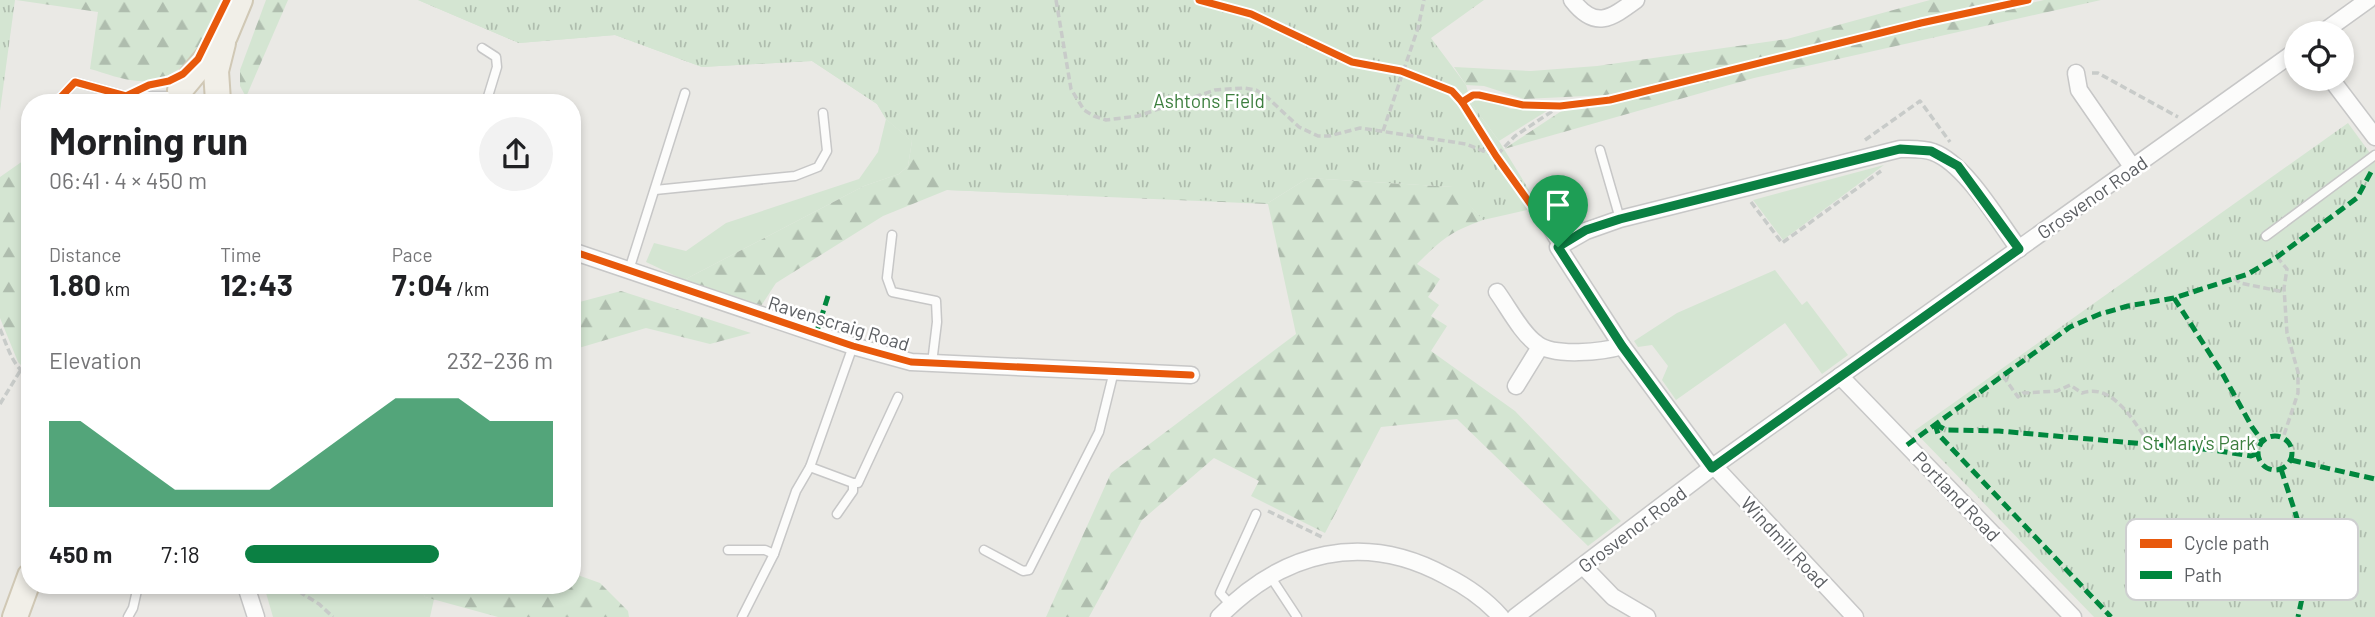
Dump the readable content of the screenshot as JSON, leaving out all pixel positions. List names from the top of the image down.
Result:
{
  "streets": {
    "street": [
      "Grosvenor Road",
      "Ravenscraig Road",
      "Portland Road",
      "Windmill Road"
    ]
  },
  "crossings": [
    ["Grosvenor Road", "Portland Road"],
    ["Grosvenor Road", "Windmill Road"]
  ],
  "parks": ["Ashtons Field", "St Mary's Park"],
  "legend": ["Cycle path", "Path"],
  "page": {
    "heading": ["Morning run", "06:41 · 4 × 450 m"],
    "stats": [
      ["Distance", "1.80 km"],
      ["Time", "12:43"],
      ["Pace", "7:04 /km"]
    ],
    "chart": ["Elevation", "232–236 m"],
    "list": [
      {
        "name": "450 m",
        "note": "7:18"
      }
    ]
  }
}
